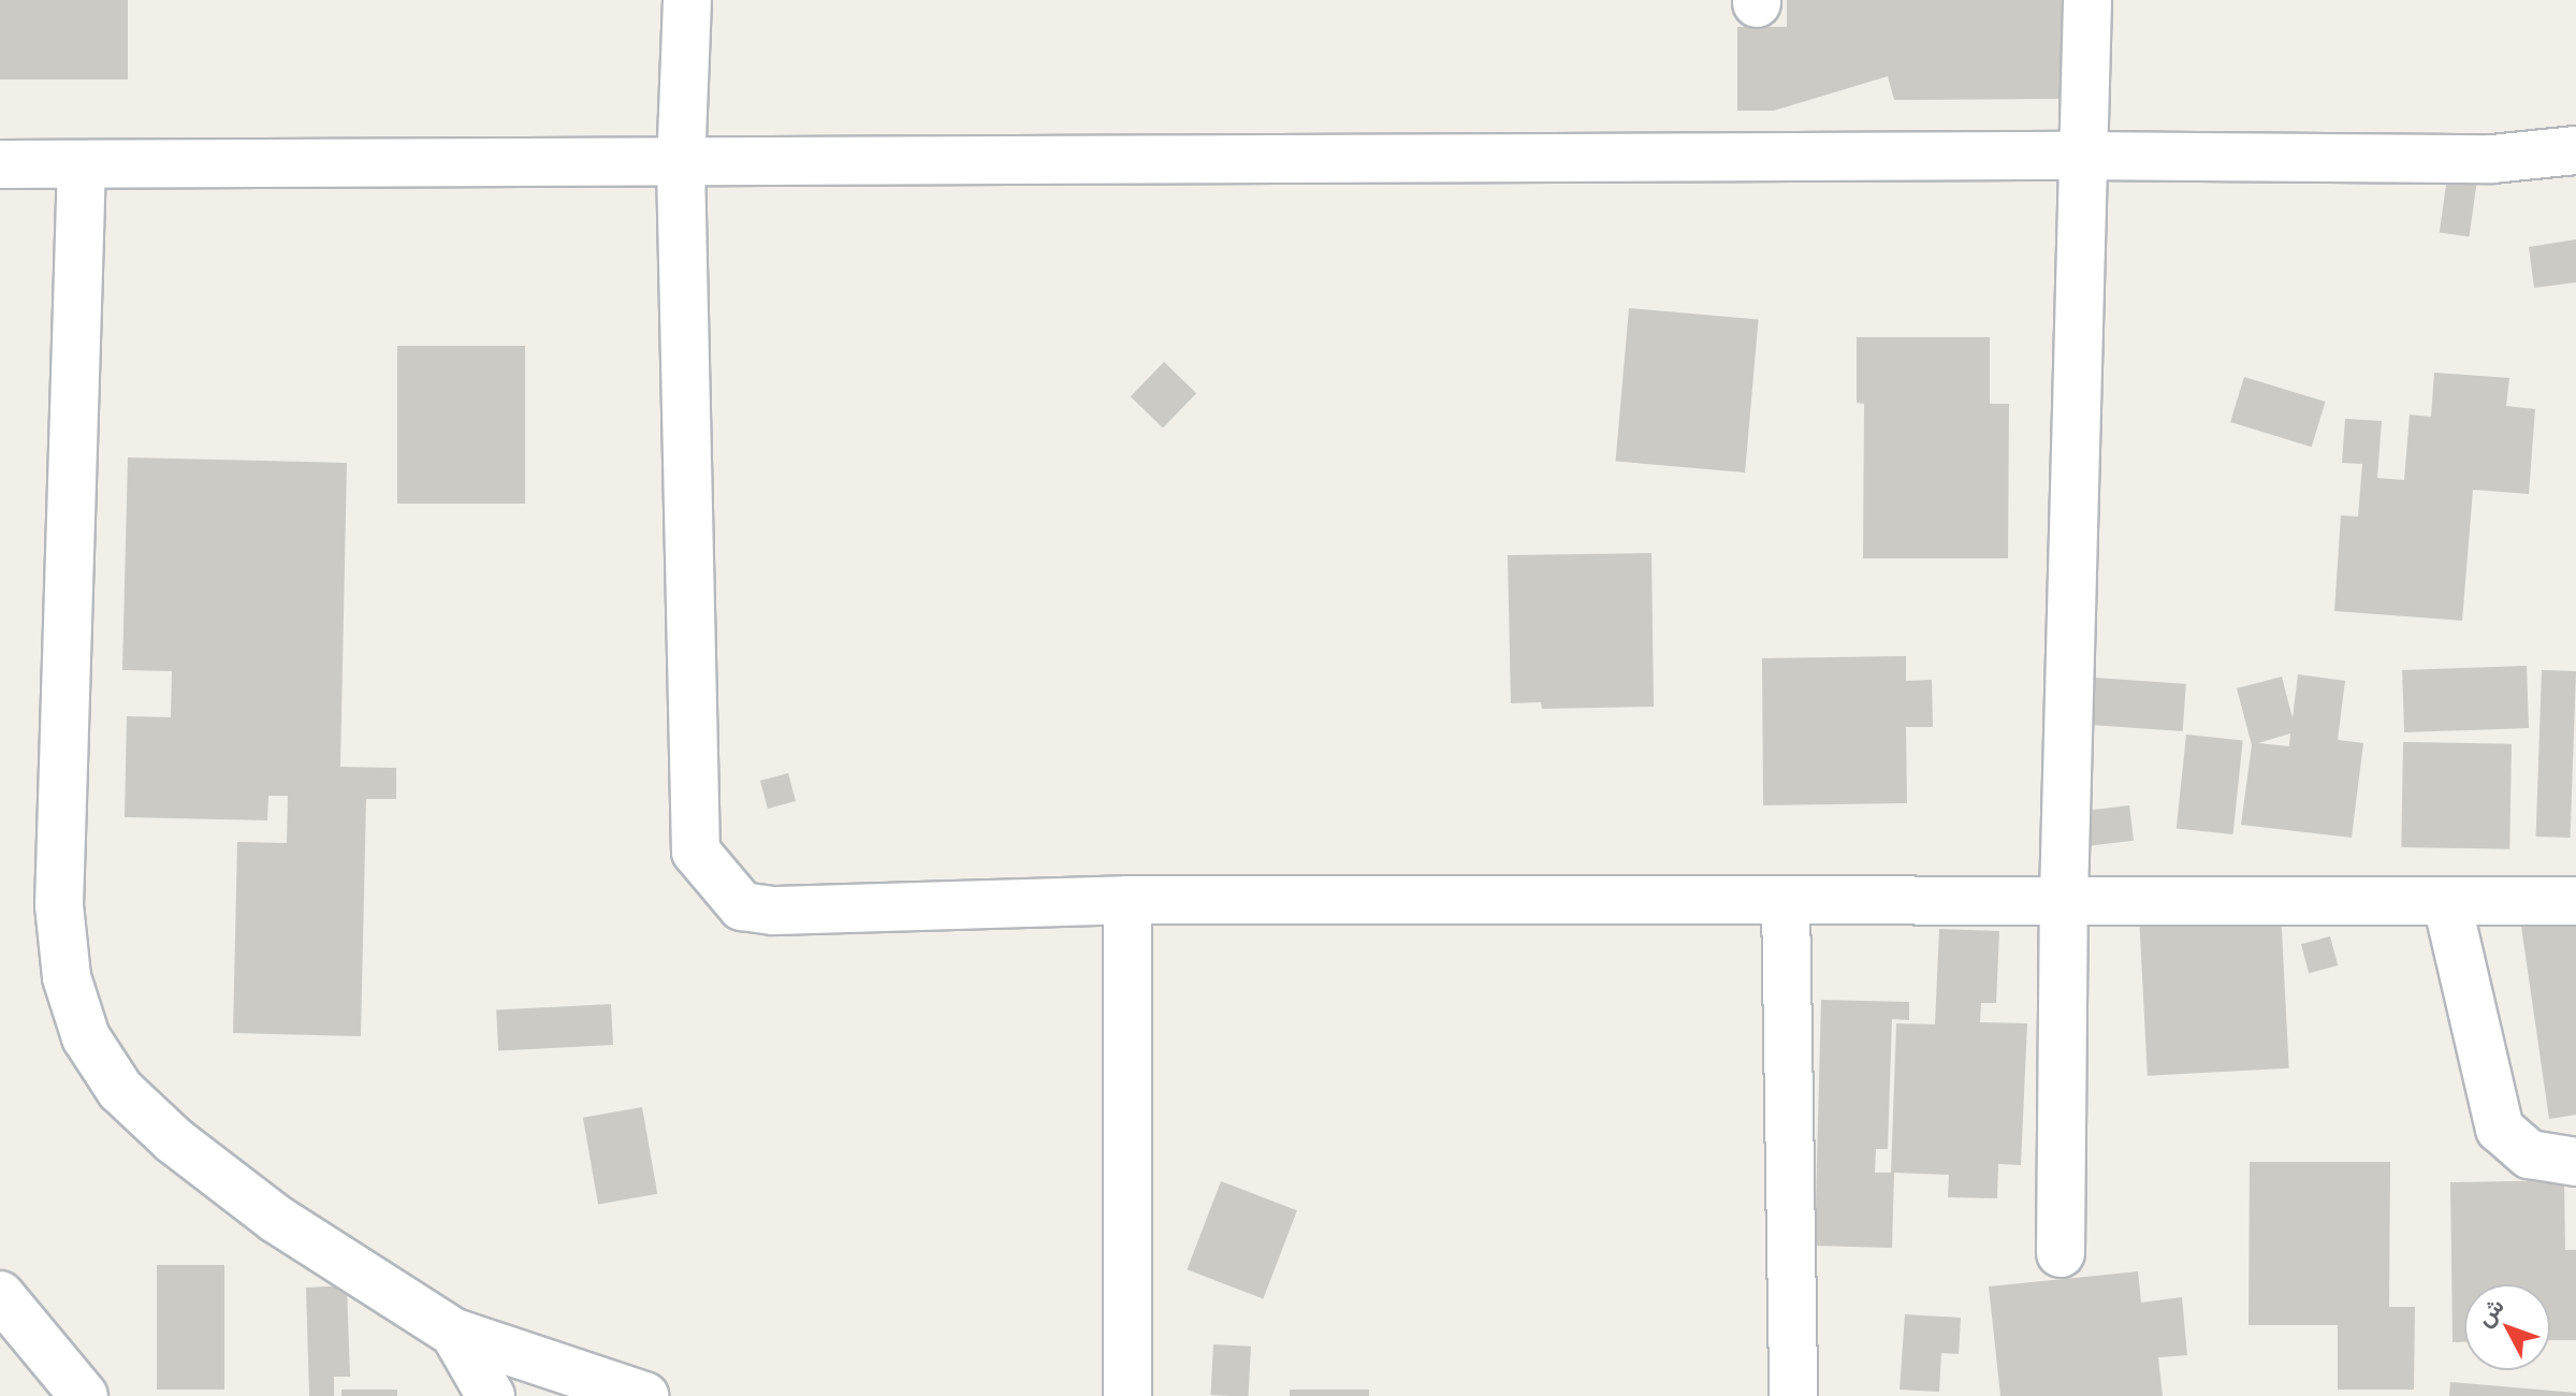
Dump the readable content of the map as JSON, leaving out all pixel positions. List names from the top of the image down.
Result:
{
  "north": "top left"
}
